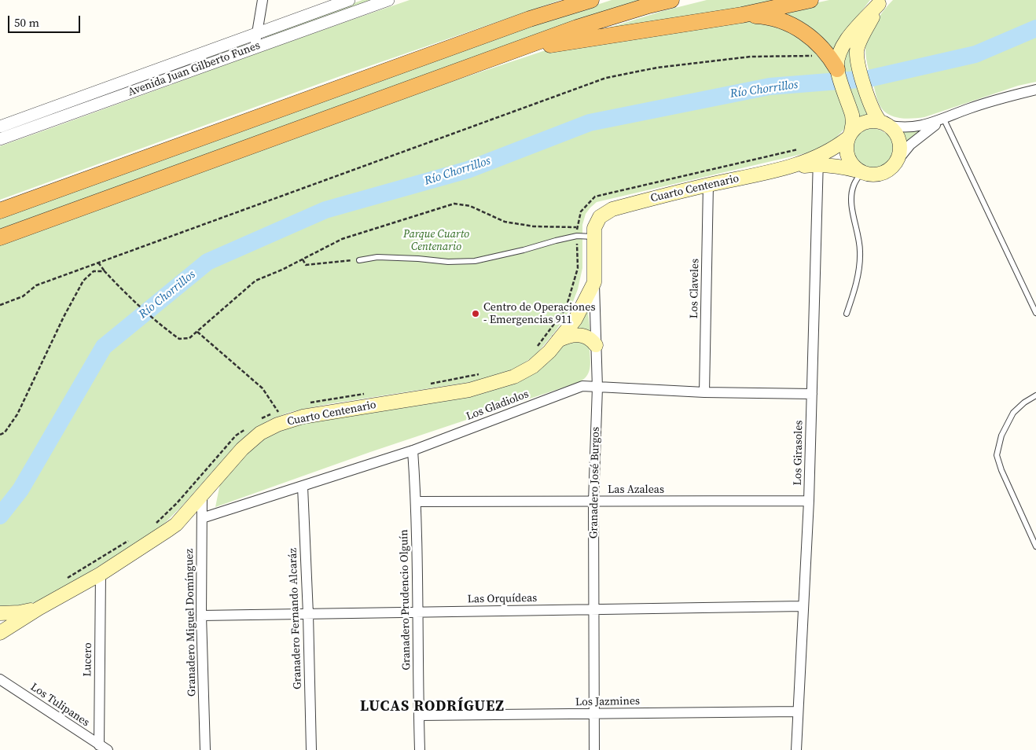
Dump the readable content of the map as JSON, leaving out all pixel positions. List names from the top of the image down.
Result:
{
  "streets": {
    "main road": ["Cuarto Centenario", "Granadero José Burgos"],
    "street": [
      "Avenida Juan Gilberto Funes",
      "Los Claveles",
      "Los Gladiolos",
      "Los Girasoles",
      "Las Azaleas",
      "Las Orquídeas",
      "Granadero Prudencio Olguín",
      "Granadero Fernando Alcaráz",
      "Granadero Miguel Domínguez",
      "Lucero",
      "Los Jazmines",
      "Los Tulipanes"
    ]
  },
  "crossings": [
    ["Cuarto Centenario", "Los Claveles"],
    ["Cuarto Centenario", "Los Girasoles"],
    ["Cuarto Centenario", "Granadero José Burgos"],
    ["Cuarto Centenario", "Granadero Miguel Domínguez"],
    ["Cuarto Centenario", "Lucero"],
    ["Los Claveles", "Los Gladiolos"],
    ["Los Gladiolos", "Los Girasoles"],
    ["Los Gladiolos", "Granadero José Burgos"],
    ["Los Gladiolos", "Granadero Prudencio Olguín"],
    ["Los Gladiolos", "Granadero Fernando Alcaráz"],
    ["Los Gladiolos", "Granadero Miguel Domínguez"],
    ["Los Girasoles", "Las Azaleas"],
    ["Los Girasoles", "Las Orquídeas"],
    ["Los Girasoles", "Los Jazmines"],
    ["Granadero José Burgos", "Las Azaleas"],
    ["Granadero José Burgos", "Las Orquídeas"],
    ["Granadero José Burgos", "Los Jazmines"],
    ["Las Azaleas", "Granadero Prudencio Olguín"],
    ["Las Orquídeas", "Granadero Prudencio Olguín"],
    ["Las Orquídeas", "Granadero Fernando Alcaráz"],
    ["Las Orquídeas", "Granadero Miguel Domínguez"],
    ["Granadero Prudencio Olguín", "Los Jazmines"],
    ["Lucero", "Los Tulipanes"]
  ],
  "districts": ["LUCAS RODRÍGUEZ"],
  "water": ["Río Chorrillos"],
  "parks": ["Parque Cuarto Centenario"],
  "places": ["Centro de Operaciones - Emergencias 911"],
  "scale_bar": "50 m"
}
